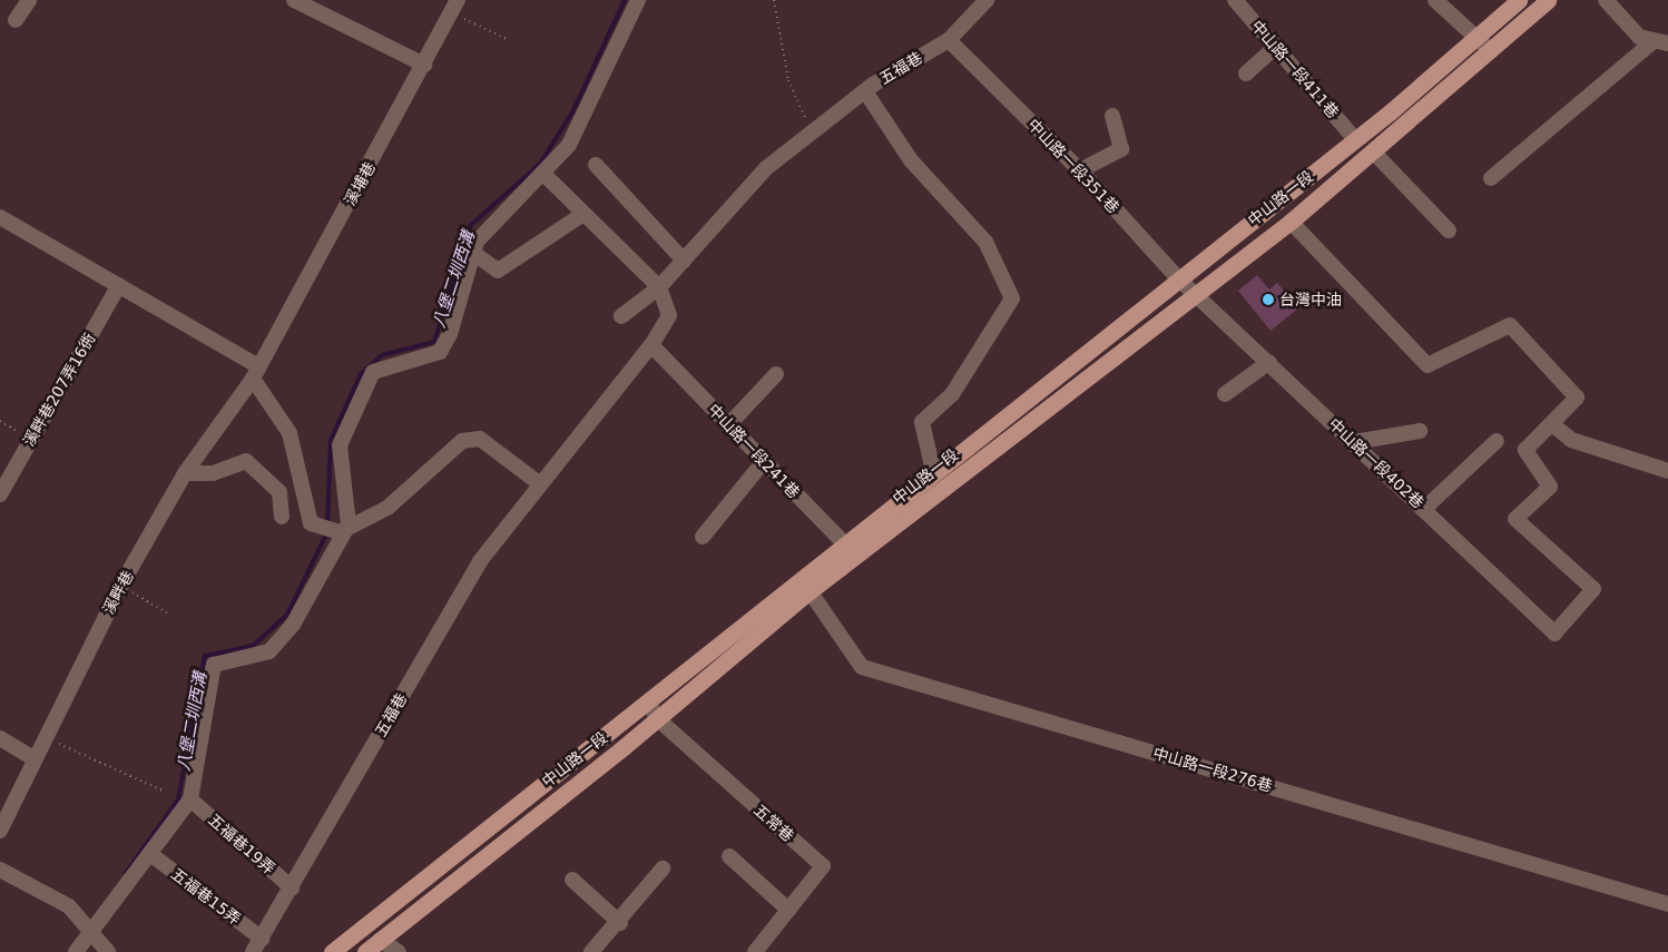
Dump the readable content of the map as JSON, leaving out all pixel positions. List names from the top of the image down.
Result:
{
  "streets": {
    "main road": ["中山路一段"],
    "street": [
      "五福巷",
      "中山路一段411巷",
      "中山路一段351巷",
      "溪埔巷",
      "溪畔巷207弄16衖",
      "中山路一段241巷",
      "中山路一段402巷",
      "溪畔巷",
      "中山路一段276巷",
      "五常巷",
      "五福巷19弄",
      "五福巷15弄"
    ]
  },
  "crossings": [
    ["五福巷", "中山路一段351巷"],
    ["五福巷", "中山路一段241巷"],
    ["五福巷", "五福巷19弄"],
    ["五福巷", "五福巷15弄"],
    ["中山路一段411巷", "中山路一段"],
    ["中山路一段351巷", "中山路一段"],
    ["中山路一段351巷", "中山路一段402巷"],
    ["溪埔巷", "溪畔巷"],
    ["中山路一段", "中山路一段241巷"],
    ["中山路一段", "中山路一段402巷"],
    ["中山路一段", "中山路一段276巷"],
    ["中山路一段", "五常巷"]
  ],
  "water": ["八堡二圳西溝"],
  "places": ["台灣中油"]
}
